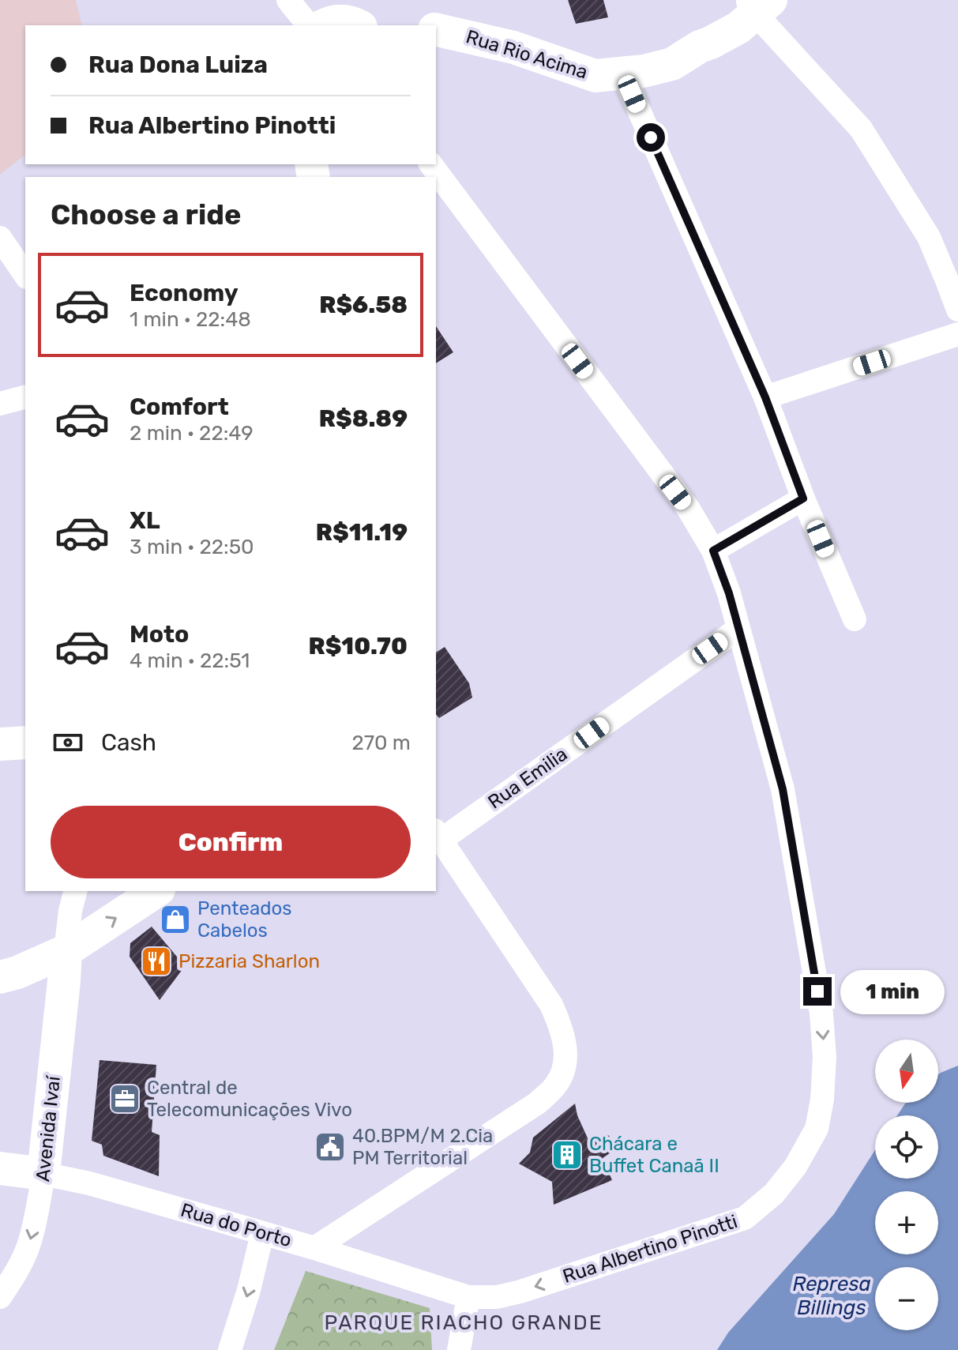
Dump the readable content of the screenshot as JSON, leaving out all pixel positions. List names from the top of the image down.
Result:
{
  "streets": {
    "main road": ["Rua Rio Acima", "Avenida Ivaí", "Rua do Porto"],
    "street": ["Rua Emilia", "Rua Albertino Pinotti"]
  },
  "crossings": [
    ["Rua Emilia", "Rua Albertino Pinotti"],
    ["Avenida Ivaí", "Rua do Porto"],
    ["Rua do Porto", "Rua Albertino Pinotti"]
  ],
  "one_way": ["Avenida Ivaí"],
  "districts": ["PARQUE RIACHO GRANDE"],
  "water": ["Represa Billings"],
  "places": {
    "shop": ["Penteados Cabelos"],
    "restaurant": ["Pizzaria Sharlon"],
    "office": ["Central de Telecomunicações Vivo"],
    "public building": ["40.BPM/M 2.Cia PM Territorial"],
    "building": ["Chácara e Buffet Canaã II"]
  },
  "north": "bottom",
  "page": {
    "banner": ["Rua Dona Luiza", "Rua Albertino Pinotti"],
    "heading": "Choose a ride",
    "list": [
      {
        "name": "Economy",
        "note": "1 min · 22:48",
        "value": "R$6.58"
      },
      {
        "name": "Comfort",
        "note": "2 min · 22:49",
        "value": "R$8.89"
      },
      {
        "name": "XL",
        "note": "3 min · 22:50",
        "value": "R$11.19"
      },
      {
        "name": "Moto",
        "note": "4 min · 22:51",
        "value": "R$10.70"
      }
    ],
    "pay": ["Cash", "270 m"],
    "buttons": "Confirm",
    "bubble": "1 min",
    "map_buttons": ["+", "−"]
  }
}
